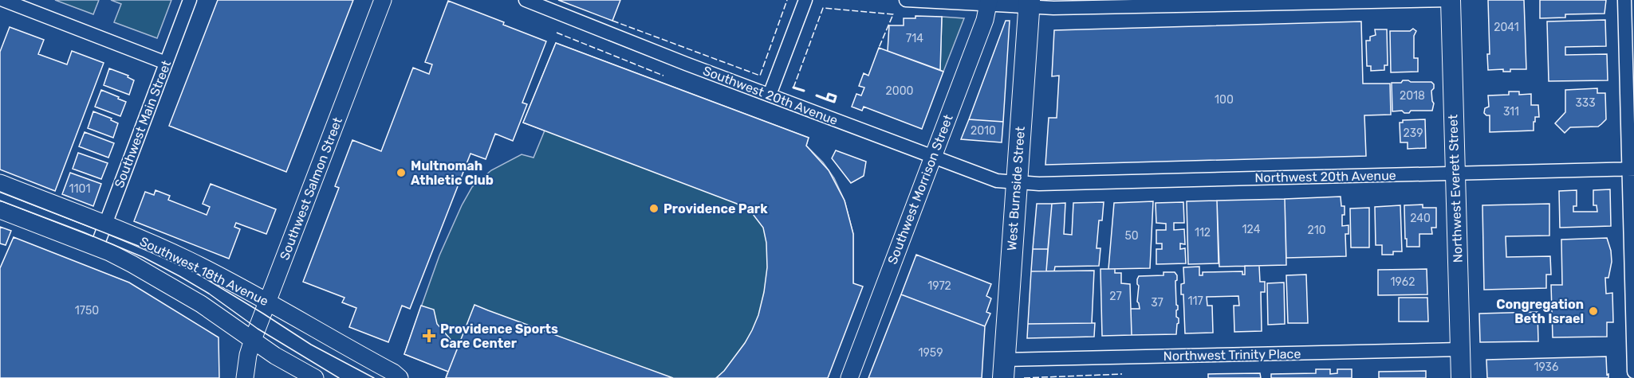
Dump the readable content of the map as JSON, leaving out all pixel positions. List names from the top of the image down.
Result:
{
  "streets": {
    "main road": ["West Burnside Street", "Northwest Everett Street"],
    "street": [
      "Southwest 20th Avenue",
      "Southwest Main Street",
      "Northwest 20th Avenue",
      "Southwest Salmon Street",
      "Southwest Morrison Street",
      "Southwest 18th Avenue",
      "Northwest Trinity Place"
    ]
  },
  "crossings": [
    ["Southwest 20th Avenue", "Northwest 20th Avenue"],
    ["Southwest 20th Avenue", "West Burnside Street"],
    ["Southwest 20th Avenue", "Southwest Morrison Street"],
    ["Southwest Main Street", "Southwest 18th Avenue"],
    ["Northwest 20th Avenue", "West Burnside Street"],
    ["Northwest 20th Avenue", "Northwest Everett Street"],
    ["Southwest Salmon Street", "Southwest 18th Avenue"],
    ["West Burnside Street", "Northwest Trinity Place"],
    ["Northwest Everett Street", "Northwest Trinity Place"]
  ],
  "places": {
    "other": ["Multnomah Athletic Club", "Providence Park", "Congregation Beth Israel"],
    "health": ["Providence Sports Care Center"]
  },
  "house_numbers": [
    "2041",
    "714",
    "2000",
    "2018",
    "100",
    "333",
    "311",
    "2010",
    "239",
    "1101",
    "240",
    "124",
    "210",
    "112",
    "50",
    "1962",
    "1972",
    "27",
    "117",
    "37",
    "1750",
    "1959",
    "1936"
  ]
}
